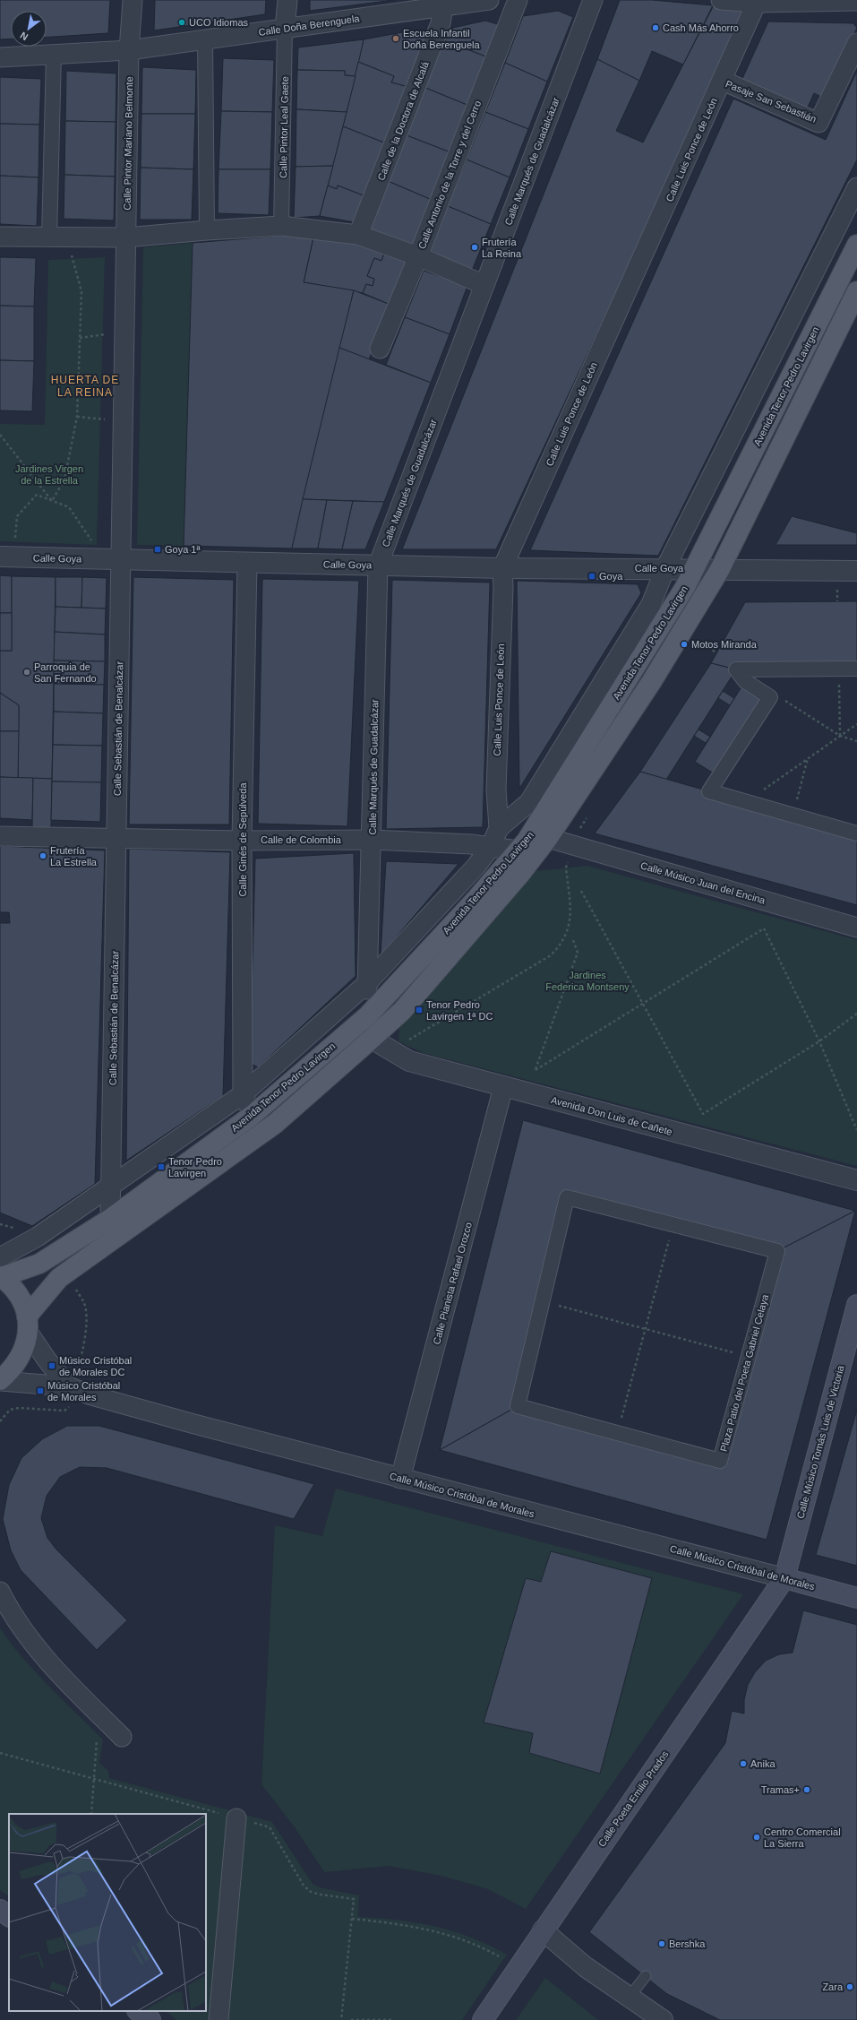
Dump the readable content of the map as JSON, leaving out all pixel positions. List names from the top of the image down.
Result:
{
  "streets": {
    "main road": [
      "Avenida Tenor Pedro Lavirgen",
      "Calle Músico Tomás Luis de Victoria",
      "Calle Músico Cristóbal de Morales",
      "Calle Poeta Emilio Prados"
    ],
    "street": [
      "Calle Doña Berenguela",
      "Pasaje San Sebastián",
      "Calle de la Doctora de Alcalá",
      "Calle Pintor Leal Gaete",
      "Calle Pintor Mariano Belmonte",
      "Calle Luis Ponce de León",
      "Calle Marqués de Guadalcázar",
      "Calle Antonio de la Torre y del Cerro",
      "Calle Goya",
      "Calle Sebastián de Benalcázar",
      "Calle Ginés de Sepúlveda",
      "Calle de Colombia",
      "Calle Músico Juan del Encina",
      "Avenida Don Luis de Cañete",
      "Calle Pianista Rafael Orozco",
      "Plaza Patio del Poeta Gabriel Celaya"
    ]
  },
  "crossings": [
    ["Calle Doña Berenguela", "Calle de la Doctora de Alcalá"],
    ["Calle Doña Berenguela", "Calle Pintor Leal Gaete"],
    ["Calle Doña Berenguela", "Calle Pintor Mariano Belmonte"],
    ["Pasaje San Sebastián", "Calle Luis Ponce de León"],
    ["Calle Pintor Mariano Belmonte", "Calle Sebastián de Benalcázar"],
    ["Calle Luis Ponce de León", "Avenida Tenor Pedro Lavirgen"],
    ["Calle Luis Ponce de León", "Calle Goya"],
    ["Calle Luis Ponce de León", "Calle de Colombia"],
    ["Calle Marqués de Guadalcázar", "Avenida Tenor Pedro Lavirgen"],
    ["Calle Marqués de Guadalcázar", "Calle Goya"],
    ["Calle Marqués de Guadalcázar", "Calle de Colombia"],
    ["Avenida Tenor Pedro Lavirgen", "Calle Goya"],
    ["Avenida Tenor Pedro Lavirgen", "Calle Sebastián de Benalcázar"],
    ["Avenida Tenor Pedro Lavirgen", "Calle Ginés de Sepúlveda"],
    ["Avenida Tenor Pedro Lavirgen", "Calle de Colombia"],
    ["Avenida Tenor Pedro Lavirgen", "Calle Músico Juan del Encina"],
    ["Avenida Tenor Pedro Lavirgen", "Avenida Don Luis de Cañete"],
    ["Calle Goya", "Calle Sebastián de Benalcázar"],
    ["Calle Goya", "Calle Ginés de Sepúlveda"],
    ["Calle Sebastián de Benalcázar", "Calle de Colombia"],
    ["Calle Ginés de Sepúlveda", "Calle de Colombia"],
    ["Avenida Don Luis de Cañete", "Calle Pianista Rafael Orozco"],
    ["Calle Pianista Rafael Orozco", "Calle Músico Cristóbal de Morales"],
    ["Calle Músico Tomás Luis de Victoria", "Calle Músico Cristóbal de Morales"],
    ["Calle Músico Tomás Luis de Victoria", "Calle Poeta Emilio Prados"],
    ["Calle Músico Cristóbal de Morales", "Calle Poeta Emilio Prados"]
  ],
  "districts": ["HUERTA DE LA REINA"],
  "parks": ["Jardines Virgen de la Estrella", "Jardines Federica Montseny"],
  "places": {
    "other": [
      "UCO Idiomas",
      "Cash Más Ahorro",
      "Escuela Infantil Doña Berenguela",
      "Frutería La Reina",
      "Motos Miranda",
      "Parroquia de San Fernando",
      "Frutería La Estrella",
      "Anika",
      "Tramas+",
      "Centro Comercial La Sierra",
      "Bershka",
      "Zara"
    ],
    "transit": [
      "Goya 1ª",
      "Goya",
      "Tenor Pedro Lavirgen 1ª DC",
      "Tenor Pedro Lavirgen",
      "Músico Cristóbal de Morales DC",
      "Músico Cristóbal de Morales"
    ]
  },
  "north": "bottom left"
}
